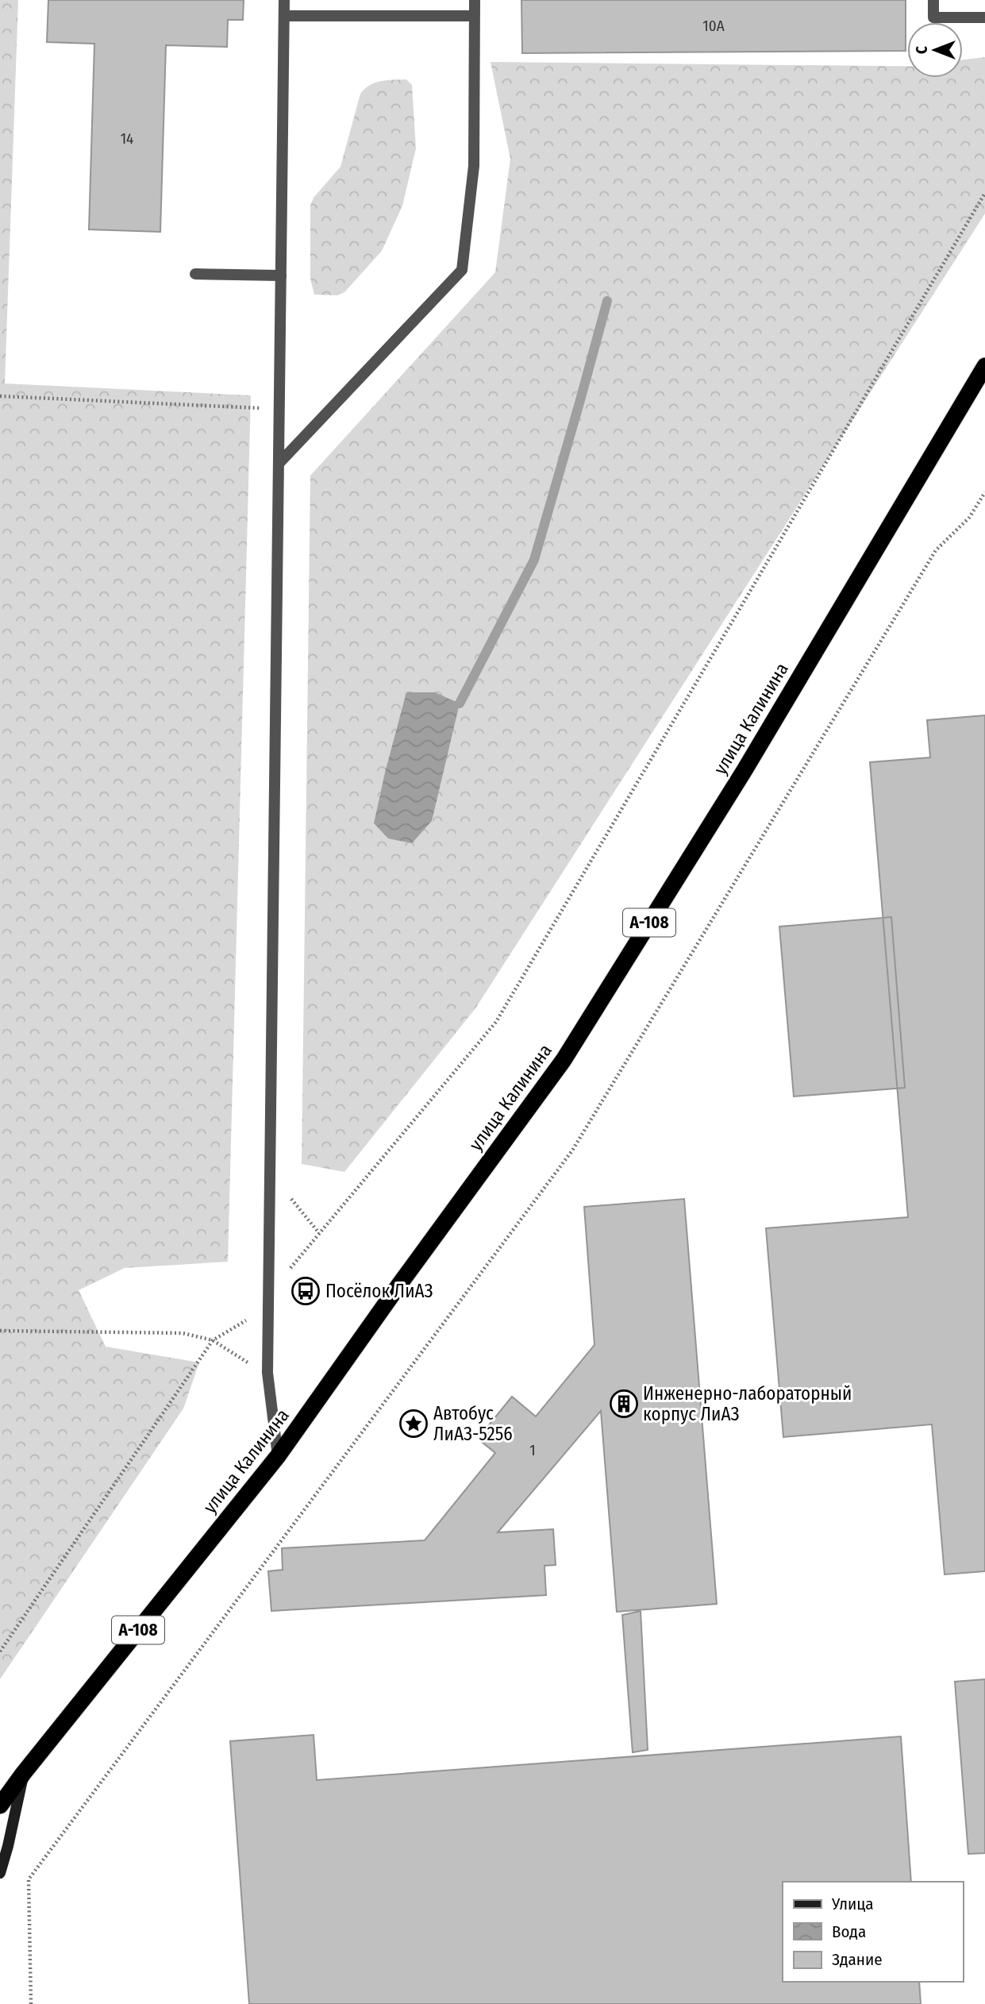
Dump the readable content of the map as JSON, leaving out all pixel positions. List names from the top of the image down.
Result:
{
  "streets": {
    "highway": ["улица Калинина", "А-108"]
  },
  "places": {
    "bus stop": ["Посёлок ЛиАЗ"],
    "building": ["Инженерно-лабораторный корпус ЛиАЗ"],
    "place": ["Автобус ЛиАЗ-5256"]
  },
  "house_numbers": ["10А", "14", "1"],
  "legend": ["Улица", "Вода", "Здание"],
  "north": "left"
}
